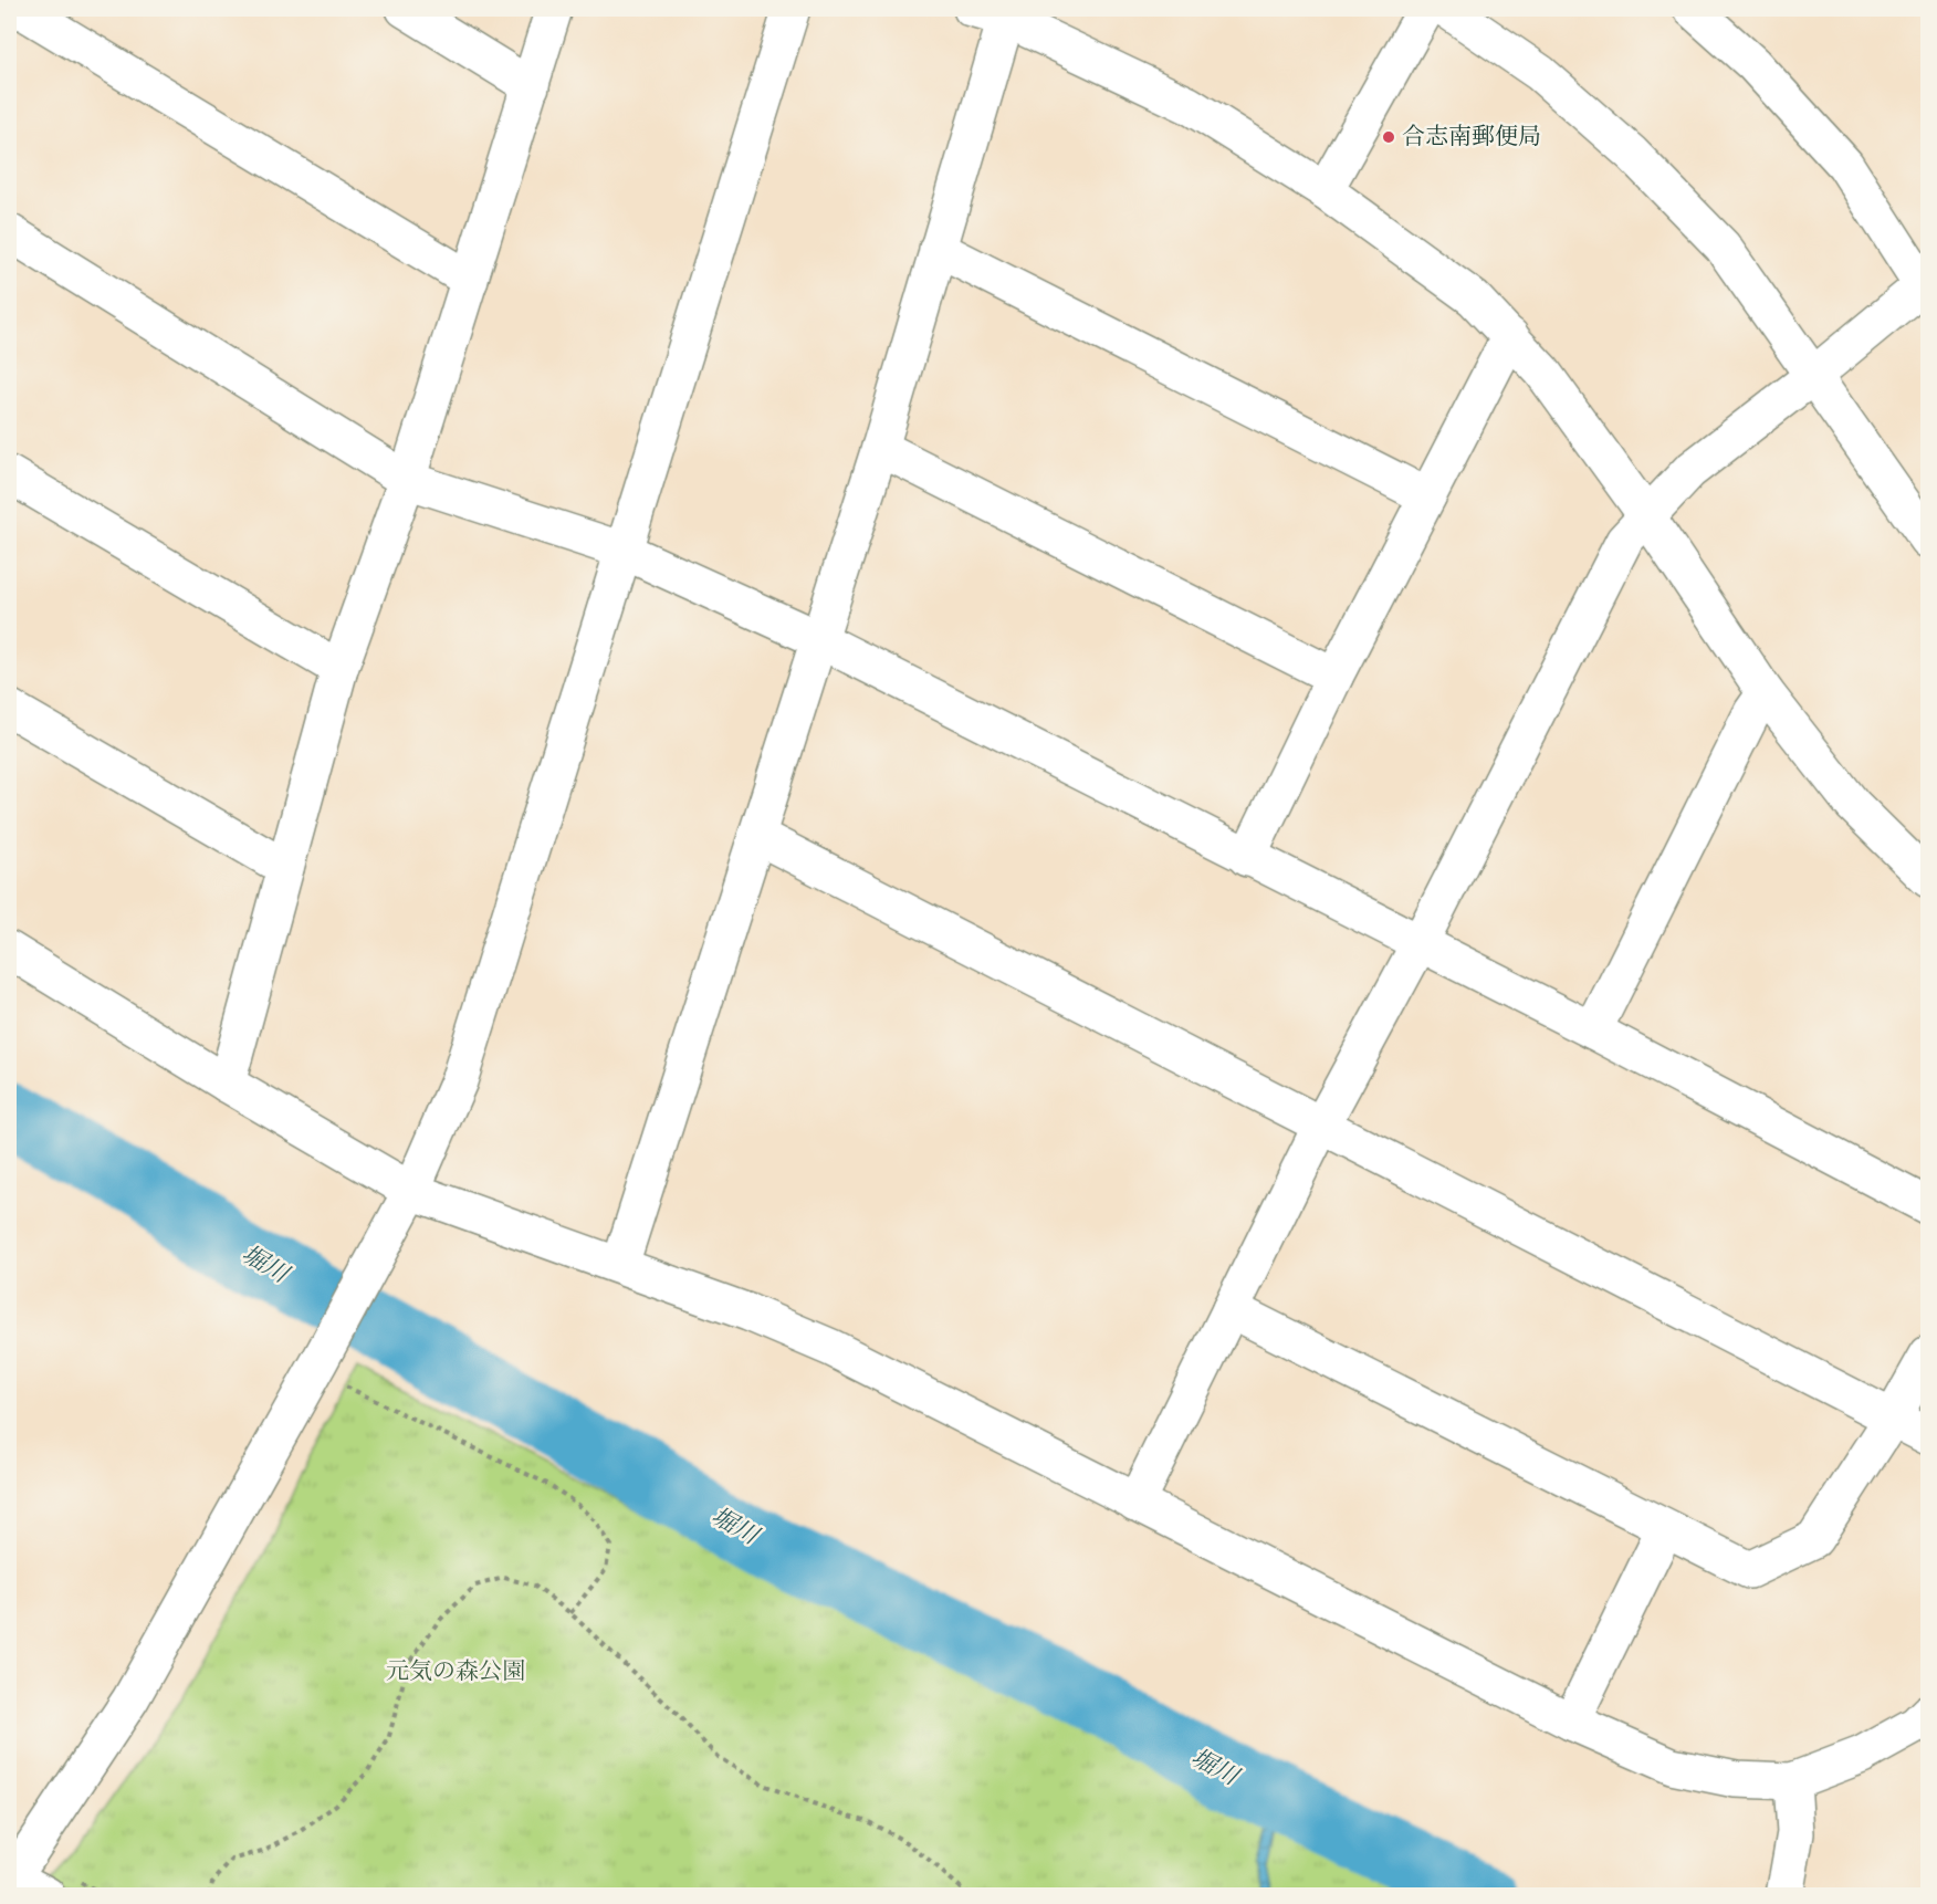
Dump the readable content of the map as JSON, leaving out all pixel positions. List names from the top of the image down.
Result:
{
  "water": ["堀川"],
  "parks": ["元気の森公園"],
  "places": ["合志南郵便局"]
}
